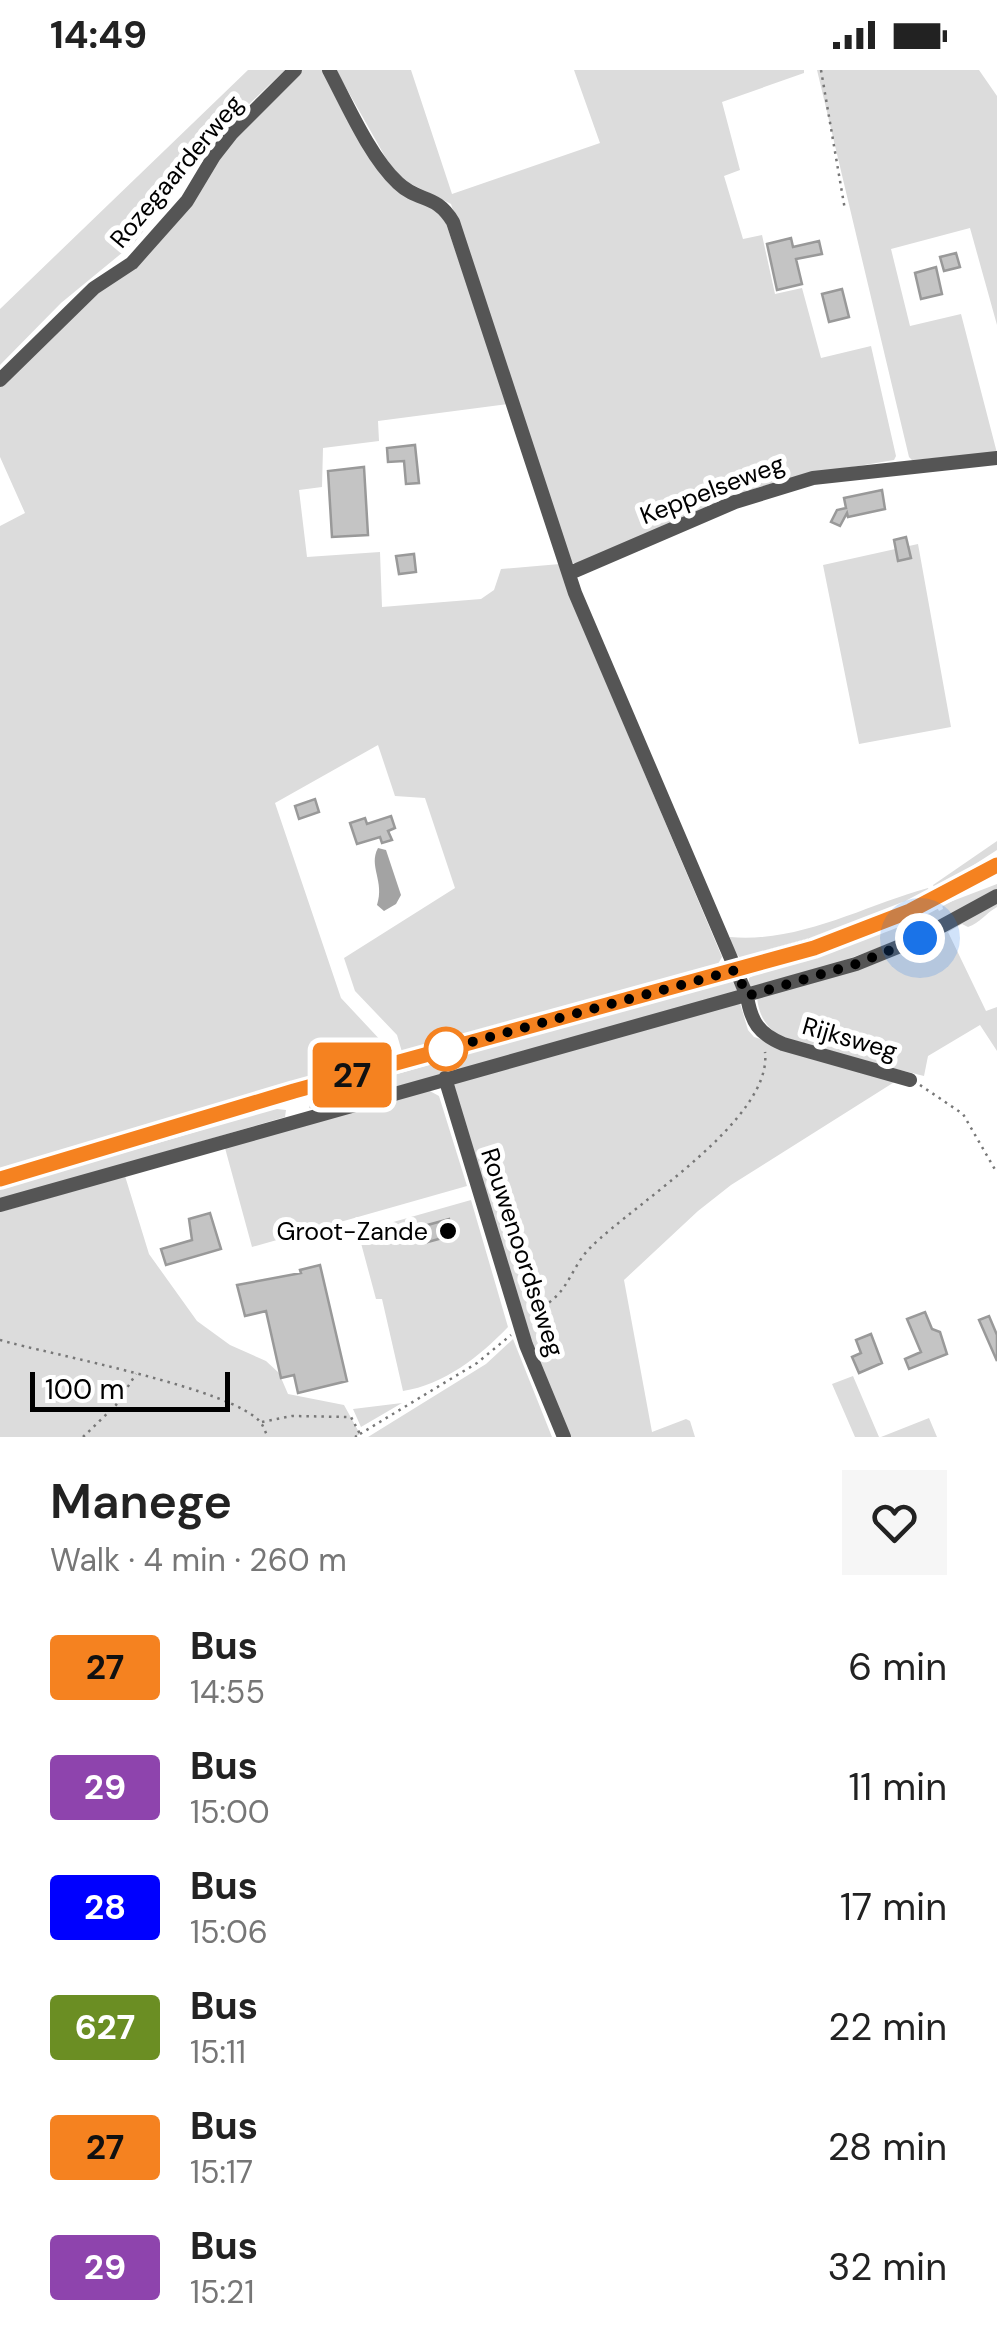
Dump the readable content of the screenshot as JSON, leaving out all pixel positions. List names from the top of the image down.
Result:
{
  "streets": {
    "street": [
      "Rozegaarderweg",
      "Keppelseweg",
      "Rijksweg",
      "Rouwenoordseweg"
    ]
  },
  "crossings": [
    ["Keppelseweg", "Rijksweg"],
    ["Rijksweg", "Rouwenoordseweg"]
  ],
  "places": ["Groot-Zande"],
  "lines": ["bus line 27"],
  "scale_bar": "100 m",
  "page": {
    "status": "14:49",
    "on_map": "27",
    "scale": "100 m",
    "heading": ["Manege", "Walk · 4 min · 260 m"],
    "list": [
      {
        "mark": "27",
        "name": "Bus",
        "note": "14:55",
        "value": "6 min"
      },
      {
        "mark": "29",
        "name": "Bus",
        "note": "15:00",
        "value": "11 min"
      },
      {
        "mark": "28",
        "name": "Bus",
        "note": "15:06",
        "value": "17 min"
      },
      {
        "mark": "627",
        "name": "Bus",
        "note": "15:11",
        "value": "22 min"
      },
      {
        "mark": "27",
        "name": "Bus",
        "note": "15:17",
        "value": "28 min"
      },
      {
        "mark": "29",
        "name": "Bus",
        "note": "15:21",
        "value": "32 min"
      }
    ]
  }
}
